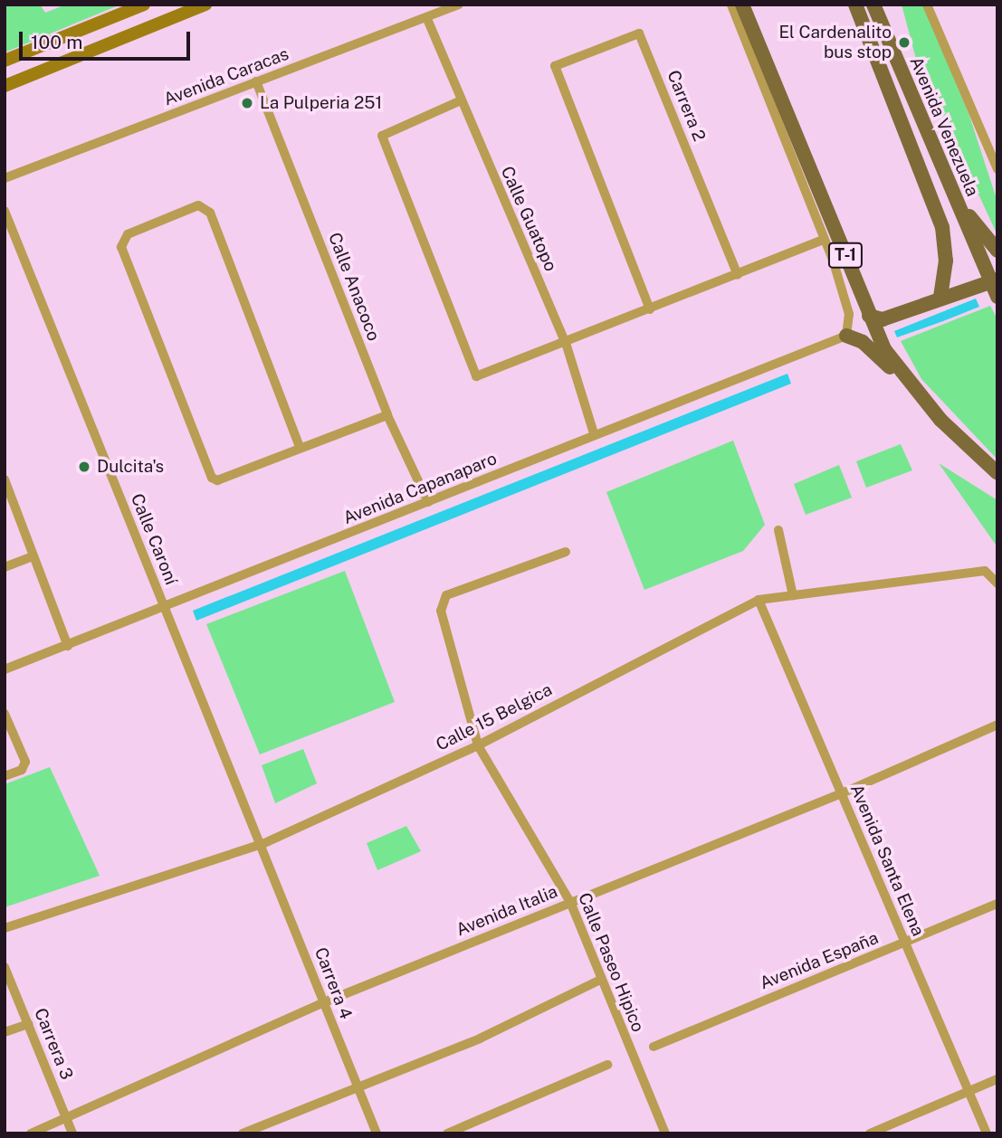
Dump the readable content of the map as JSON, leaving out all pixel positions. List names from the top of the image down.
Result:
{
  "streets": {
    "main road": ["Avenida Venezuela", "T-1"],
    "street": [
      "Avenida Caracas",
      "Carrera 2",
      "Calle Guatopo",
      "Calle Anacoco",
      "Avenida Capanaparo",
      "Calle Caroní",
      "Calle 15 Belgica",
      "Avenida Santa Elena",
      "Avenida Italia",
      "Avenida España",
      "Calle Paseo Hipico",
      "Carrera 4",
      "Carrera 3"
    ]
  },
  "crossings": [
    ["Avenida Caracas", "Calle Guatopo"],
    ["Avenida Caracas", "Calle Anacoco"],
    ["Calle Guatopo", "Avenida Capanaparo"],
    ["Calle Anacoco", "Avenida Capanaparo"],
    ["Avenida Capanaparo", "Calle Caroní"],
    ["Calle Caroní", "Calle 15 Belgica"],
    ["Calle Caroní", "Carrera 4"],
    ["Calle 15 Belgica", "Avenida Santa Elena"],
    ["Calle 15 Belgica", "Calle Paseo Hipico"],
    ["Calle 15 Belgica", "Carrera 4"],
    ["Avenida Santa Elena", "Avenida Italia"],
    ["Avenida Santa Elena", "Avenida España"],
    ["Avenida Italia", "Calle Paseo Hipico"],
    ["Avenida Italia", "Carrera 4"],
    ["Avenida Italia", "Carrera 3"]
  ],
  "places": ["El Cardenalito bus stop", "La Pulperia 251", "Dulcita's"],
  "scale_bar": "100 m"
}
